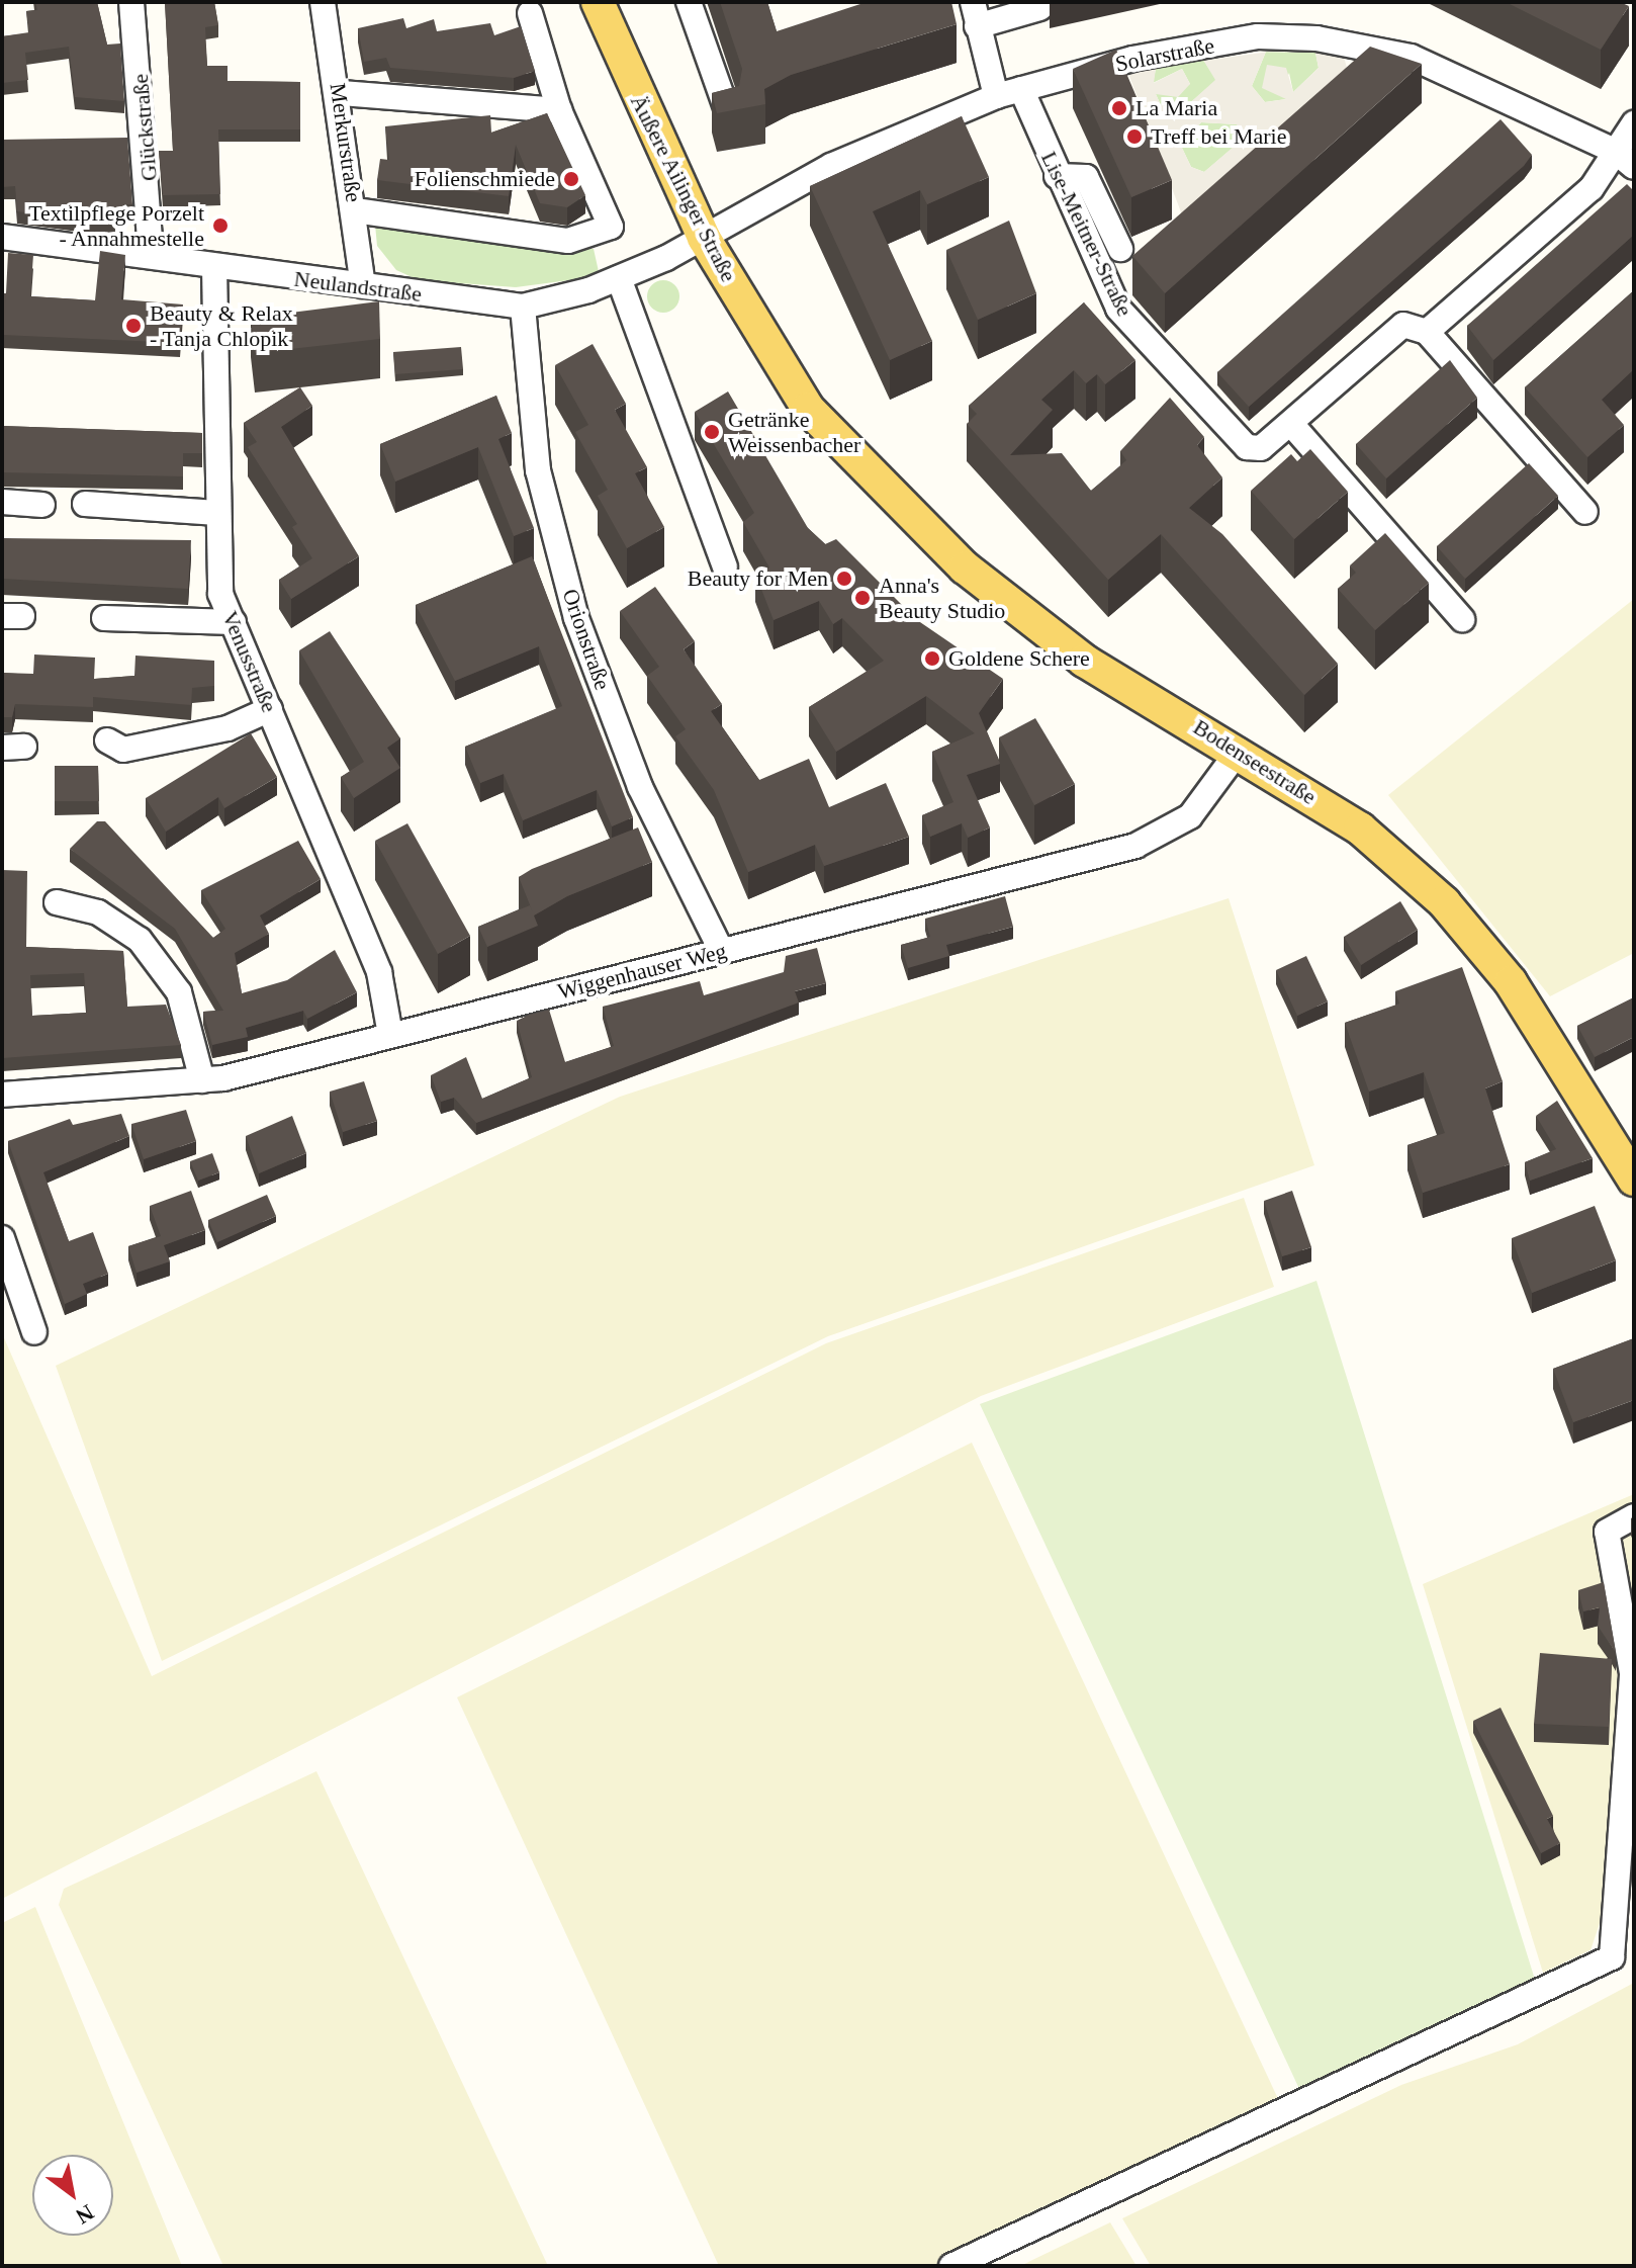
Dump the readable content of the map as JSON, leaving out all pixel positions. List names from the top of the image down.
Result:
{
  "streets": {
    "main road": ["Äußere Ailinger Straße", "Bodenseestraße"],
    "street": [
      "Solarstraße",
      "Glückstraße",
      "Merkurstraße",
      "Lise-Meitner-Straße",
      "Neulandstraße",
      "Orionstraße",
      "Venusstraße",
      "Wiggenhauser Weg"
    ]
  },
  "crossings": [
    ["Solarstraße", "Äußere Ailinger Straße"],
    ["Solarstraße", "Lise-Meitner-Straße"],
    ["Solarstraße", "Neulandstraße"],
    ["Glückstraße", "Neulandstraße"],
    ["Merkurstraße", "Neulandstraße"],
    ["Äußere Ailinger Straße", "Neulandstraße"],
    ["Äußere Ailinger Straße", "Bodenseestraße"],
    ["Neulandstraße", "Orionstraße"],
    ["Neulandstraße", "Venusstraße"],
    ["Orionstraße", "Wiggenhauser Weg"],
    ["Venusstraße", "Wiggenhauser Weg"],
    ["Bodenseestraße", "Wiggenhauser Weg"]
  ],
  "places": [
    "La Maria",
    "Treff bei Marie",
    "Folienschmiede",
    "Textilpflege Porzelt - Annahmestelle",
    "Beauty & Relax - Tanja Chlopik",
    "Getränke Weissenbacher",
    "Beauty for Men",
    "Anna's Beauty Studio",
    "Goldene Schere"
  ],
  "north": "bottom right"
}
